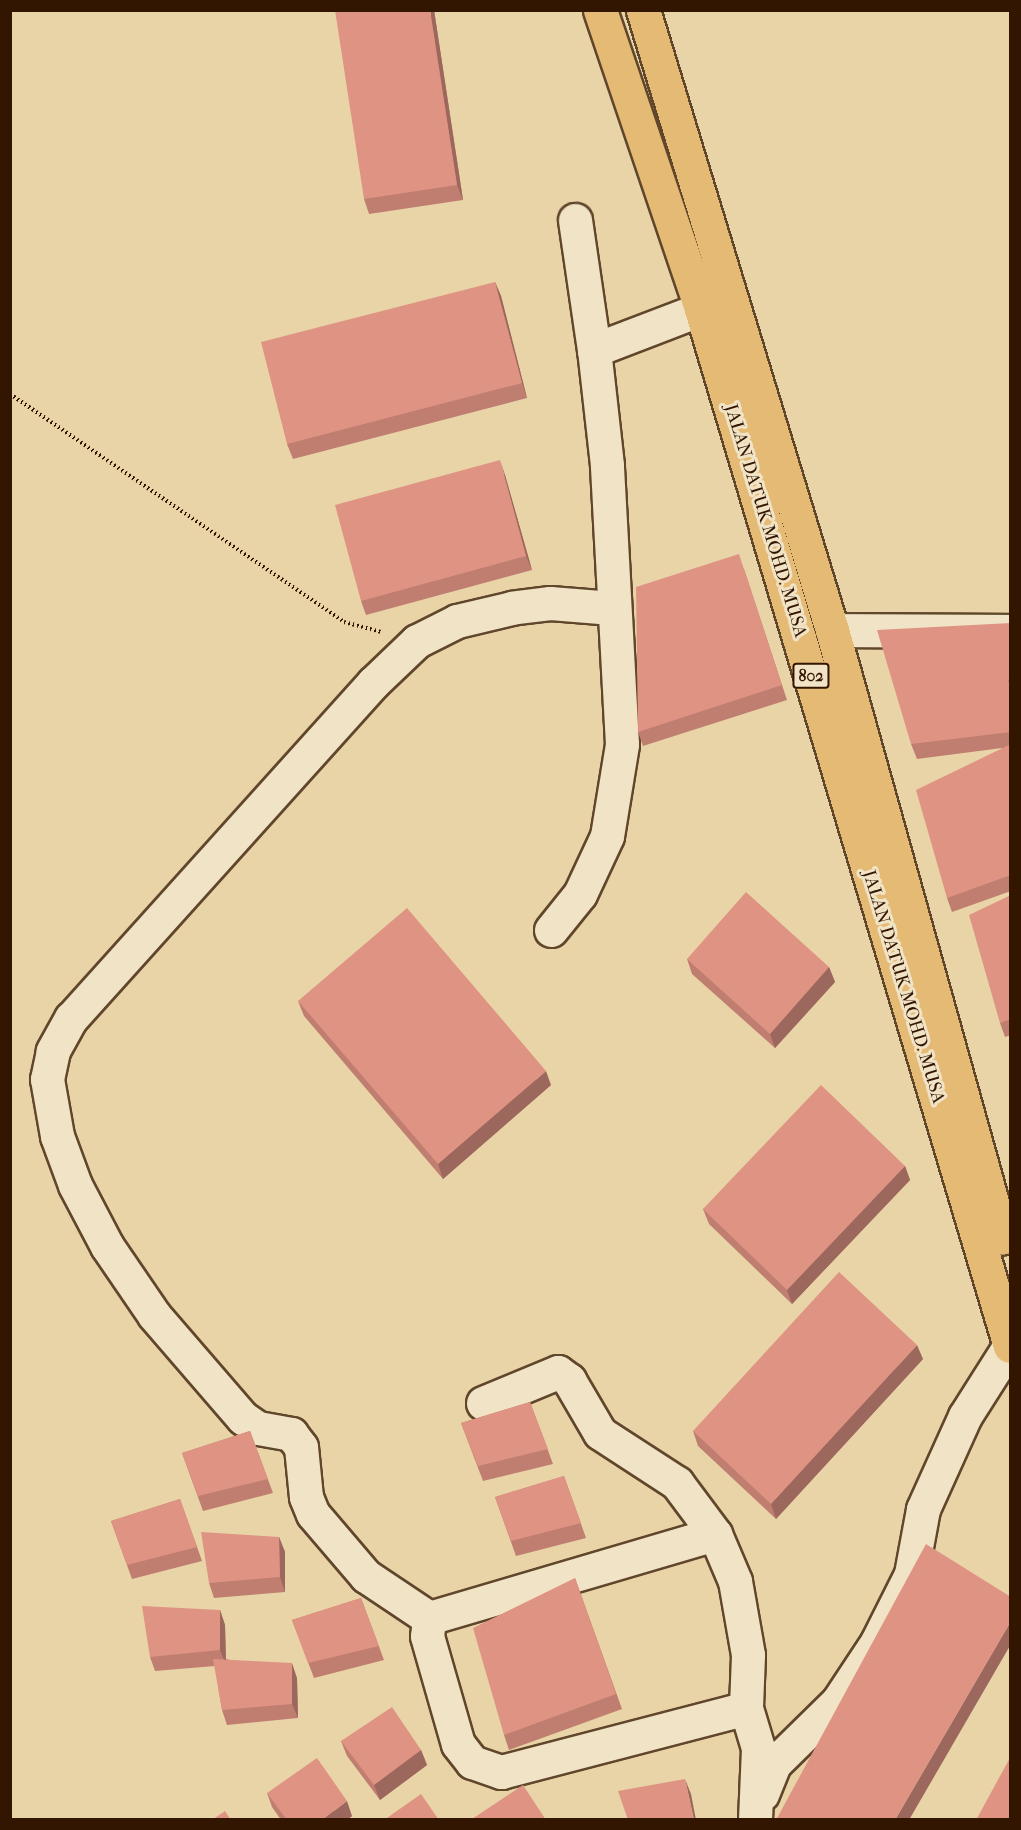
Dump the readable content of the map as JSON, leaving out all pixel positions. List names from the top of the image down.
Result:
{
  "streets": {
    "highway": ["JALAN DATUK MOHD. MUSA", "802"]
  }
}
